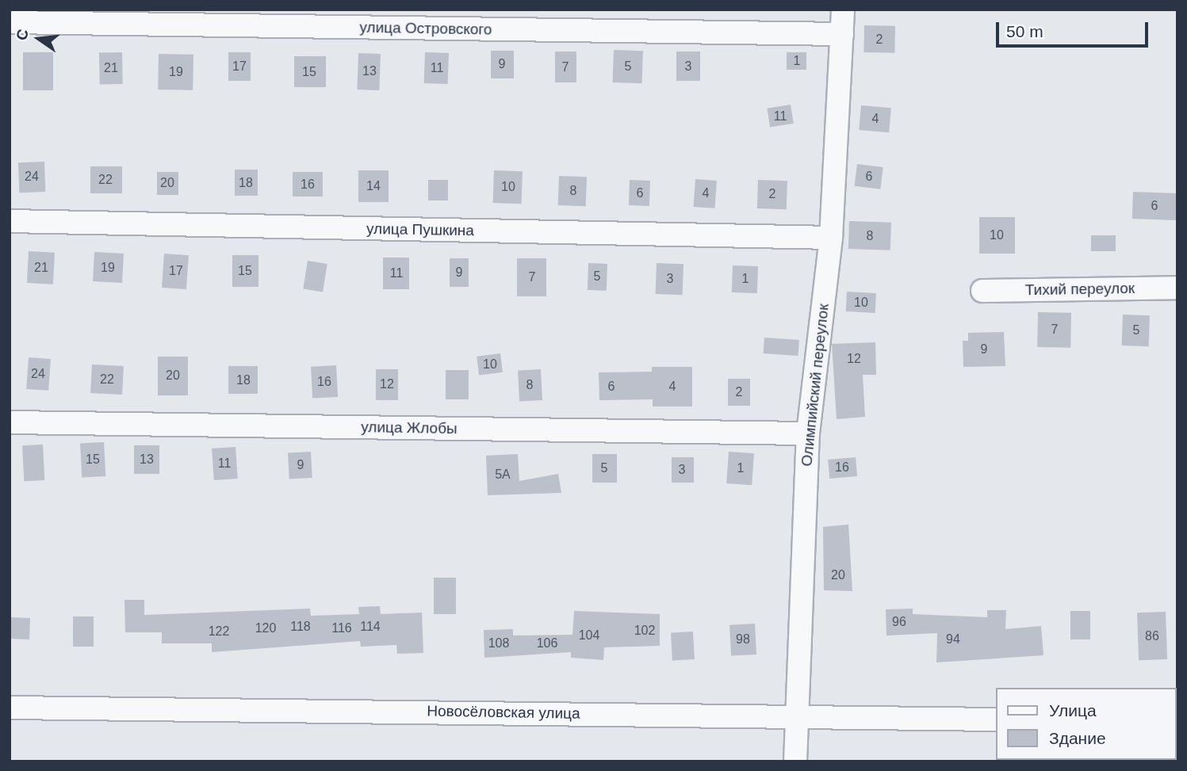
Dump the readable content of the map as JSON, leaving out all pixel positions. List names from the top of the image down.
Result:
{
  "streets": {
    "street": [
      "улица Островского",
      "улица Пушкина",
      "Тихий переулок",
      "Олимпийский переулок",
      "улица Жлобы",
      "Новосёловская улица"
    ]
  },
  "crossings": [
    ["улица Островского", "Олимпийский переулок"],
    ["улица Пушкина", "Олимпийский переулок"],
    ["Олимпийский переулок", "улица Жлобы"],
    ["Олимпийский переулок", "Новосёловская улица"]
  ],
  "house_numbers": [
    "2",
    "1",
    "9",
    "17",
    "5",
    "3",
    "7",
    "21",
    "11",
    "13",
    "19",
    "15",
    "11",
    "4",
    "24",
    "6",
    "22",
    "20",
    "18",
    "16",
    "14",
    "10",
    "8",
    "6",
    "4",
    "2",
    "6",
    "10",
    "8",
    "21",
    "19",
    "17",
    "15",
    "9",
    "11",
    "5",
    "7",
    "3",
    "1",
    "10",
    "7",
    "5",
    "9",
    "12",
    "10",
    "24",
    "20",
    "22",
    "18",
    "16",
    "12",
    "8",
    "6",
    "4",
    "2",
    "15",
    "13",
    "11",
    "9",
    "16",
    "5",
    "1",
    "3",
    "5А",
    "20",
    "96",
    "118",
    "114",
    "120",
    "116",
    "102",
    "122",
    "104",
    "86",
    "98",
    "94",
    "108",
    "106"
  ],
  "legend": ["Улица", "Здание"],
  "scale_bar": "50 m",
  "north": "left"
}
